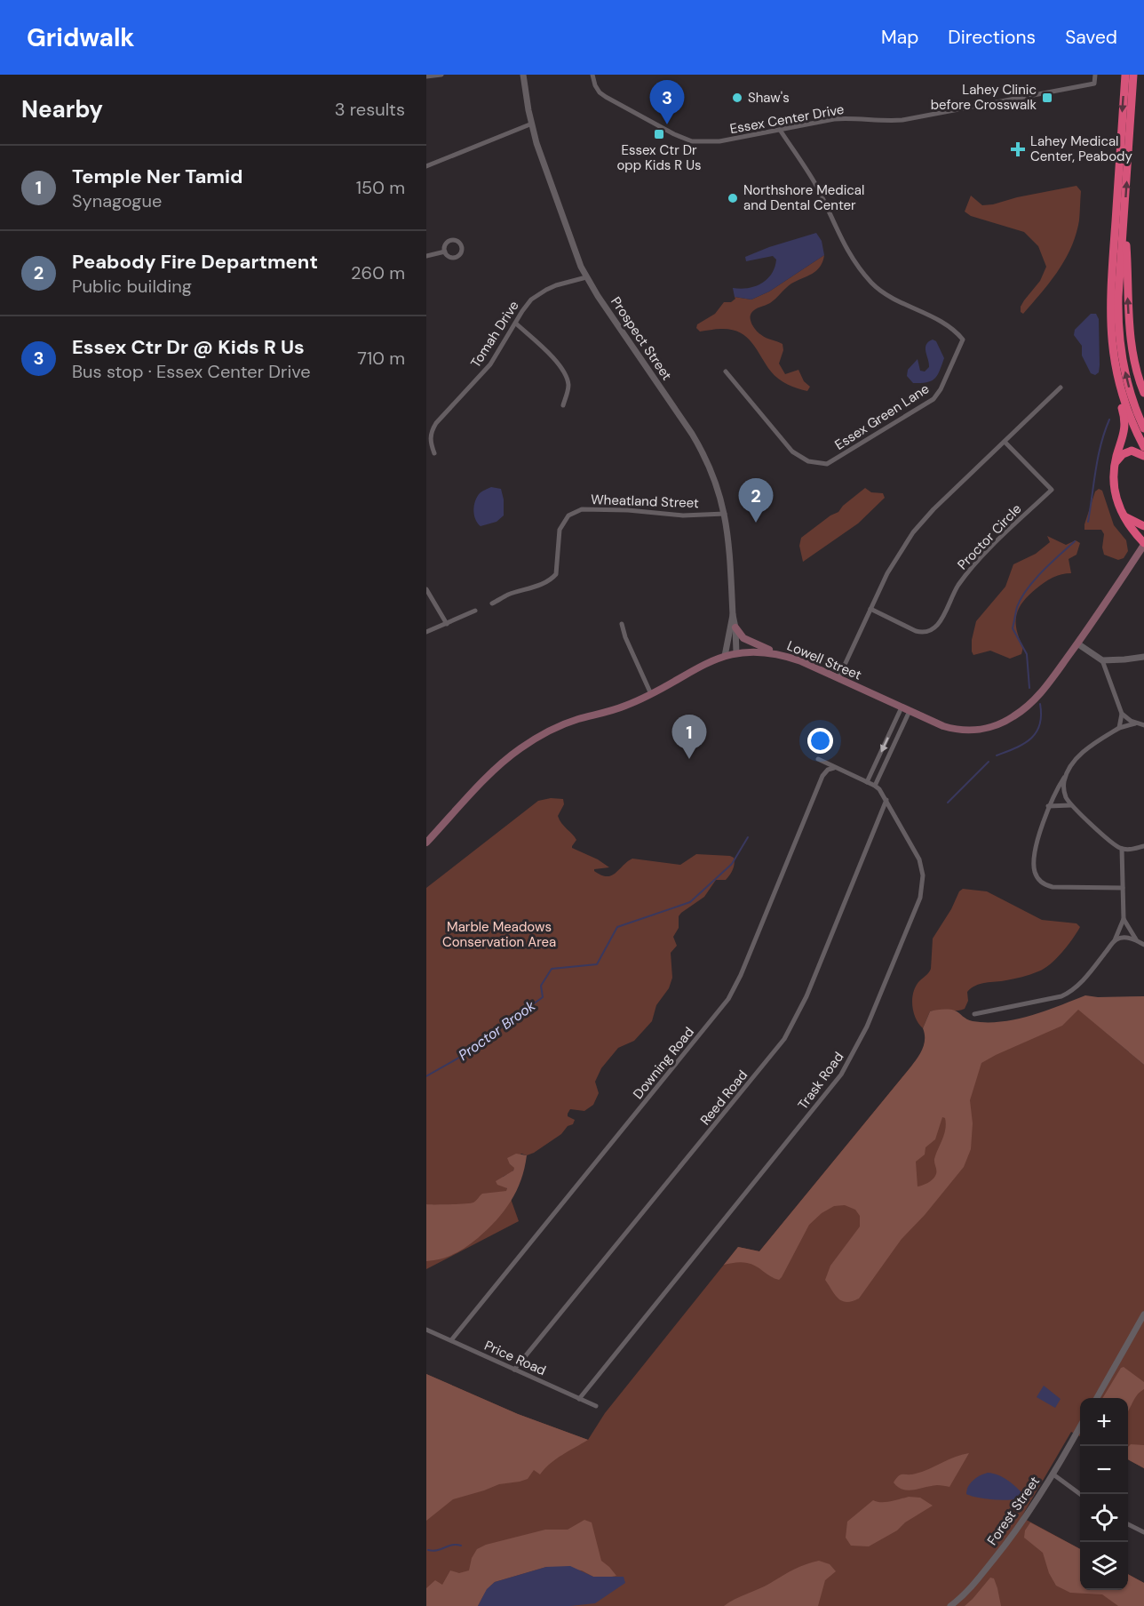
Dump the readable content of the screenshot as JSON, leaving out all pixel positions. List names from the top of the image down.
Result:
{
  "streets": {
    "main road": ["Lowell Street"],
    "street": [
      "Essex Center Drive",
      "Tomah Drive",
      "Prospect Street",
      "Essex Green Lane",
      "Wheatland Street",
      "Proctor Circle",
      "Downing Road",
      "Trask Road",
      "Reed Road",
      "Price Road",
      "Forest Street"
    ]
  },
  "crossings": [
    ["Essex Center Drive", "Essex Green Lane"],
    ["Tomah Drive", "Prospect Street"],
    ["Prospect Street", "Wheatland Street"],
    ["Prospect Street", "Lowell Street"],
    ["Downing Road", "Price Road"],
    ["Trask Road", "Reed Road"],
    ["Trask Road", "Price Road"],
    ["Reed Road", "Price Road"]
  ],
  "water": ["Proctor Brook"],
  "parks": ["Marble Meadows Conservation Area"],
  "places": {
    "other": ["Shaw's", "Northshore Medical and Dental Center"],
    "transit": ["Lahey Clinic before Crosswalk", "Essex Ctr Dr opp Kids R Us"],
    "health": ["Lahey Medical Center, Peabody"]
  },
  "page": {
    "header": "Gridwalk",
    "nav": ["Map", "Directions", "Saved"],
    "heading": ["Nearby", "3 results"],
    "pins": ["3", "2", "1"],
    "list": [
      {
        "mark": "1",
        "name": "Temple Ner Tamid",
        "note": "Synagogue",
        "value": "150 m"
      },
      {
        "mark": "2",
        "name": "Peabody Fire Department",
        "note": "Public building",
        "value": "260 m"
      },
      {
        "mark": "3",
        "name": "Essex Ctr Dr @ Kids R Us",
        "note": "Bus stop · Essex Center Drive",
        "value": "710 m"
      }
    ],
    "map_buttons": ["+", "−"]
  }
}
